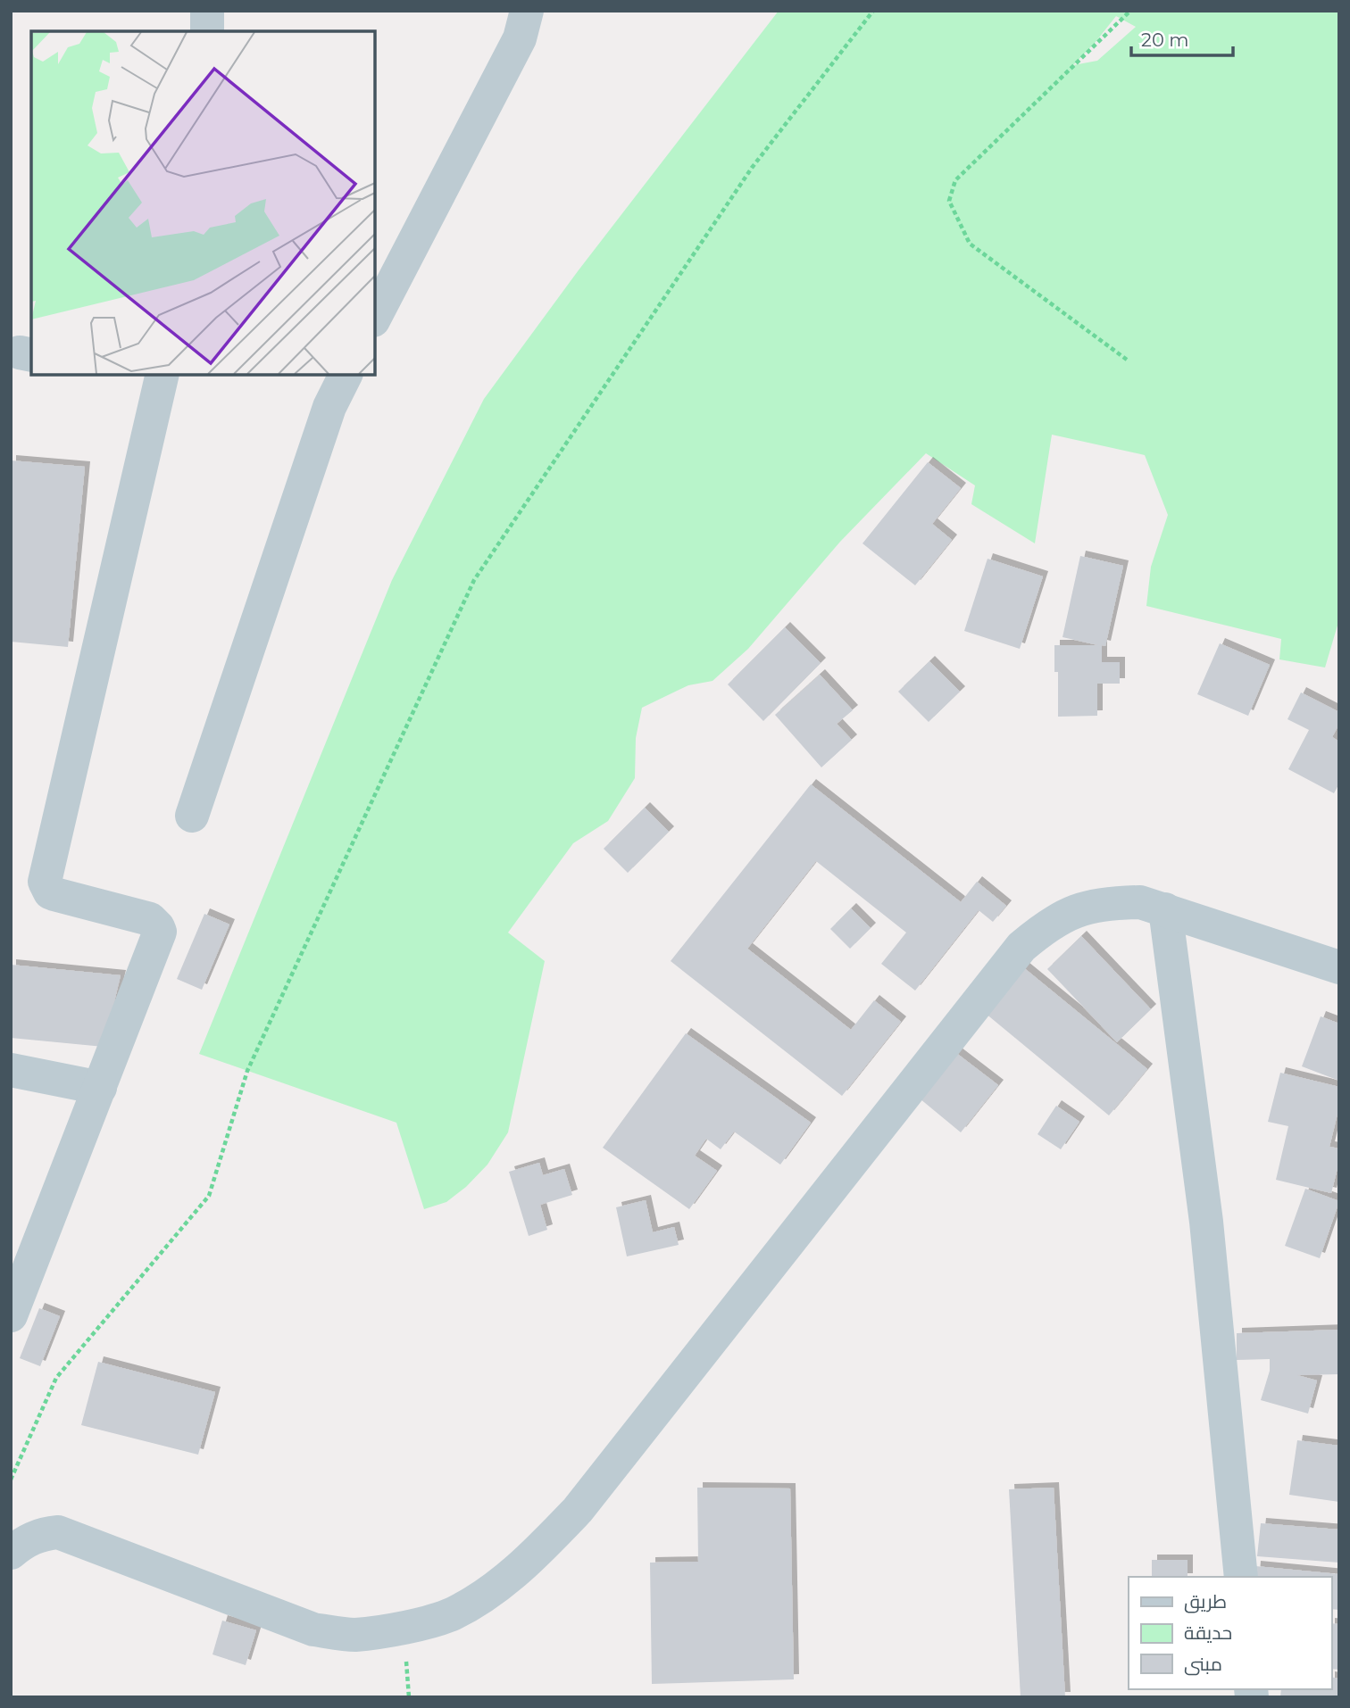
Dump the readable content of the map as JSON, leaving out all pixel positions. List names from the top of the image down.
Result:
{
  "legend": ["طريق", "حديقة", "مبنى"],
  "scale_bar": "20 m"
}
